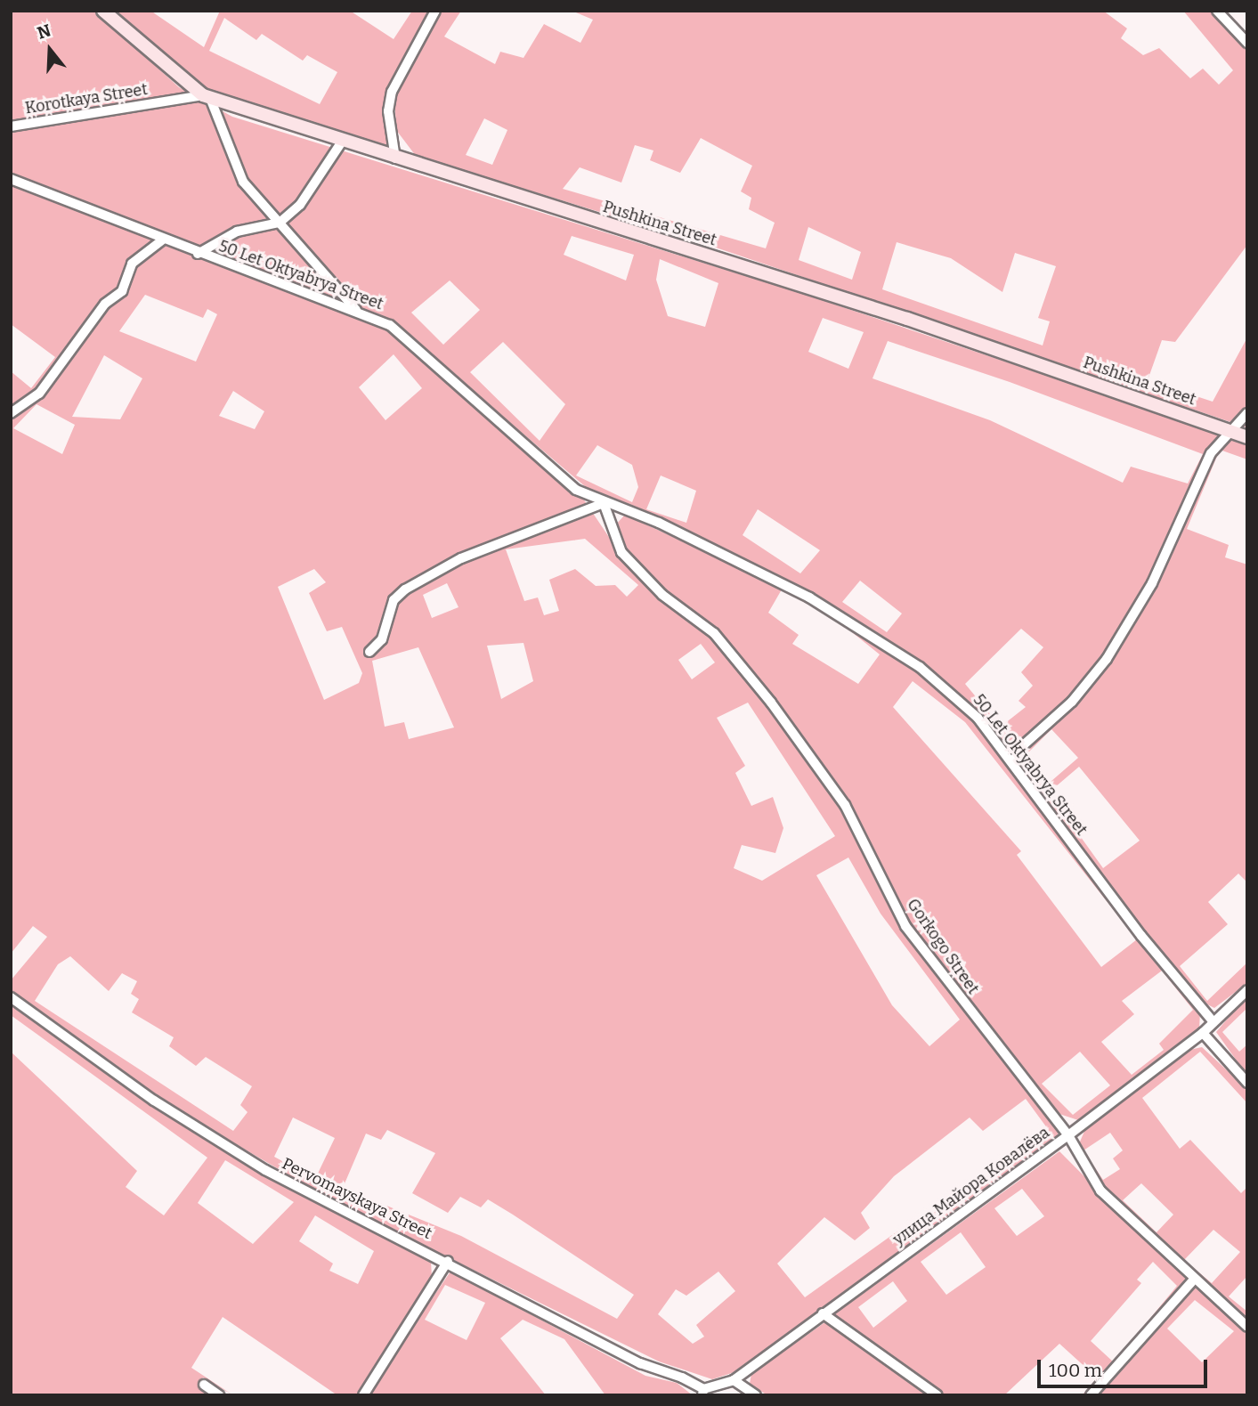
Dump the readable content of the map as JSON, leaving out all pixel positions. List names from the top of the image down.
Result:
{
  "streets": {
    "street": [
      "Korotkaya Street",
      "Pushkina Street",
      "50 Let Oktyabrya Street",
      "Gorkogo Street",
      "улица Майора Ковалёва",
      "Pervomayskaya Street"
    ]
  },
  "crossings": [
    ["Korotkaya Street", "Pushkina Street"],
    ["50 Let Oktyabrya Street", "Gorkogo Street"],
    ["50 Let Oktyabrya Street", "улица Майора Ковалёва"],
    ["Gorkogo Street", "улица Майора Ковалёва"],
    ["улица Майора Ковалёва", "Pervomayskaya Street"]
  ],
  "scale_bar": "100 m",
  "north": "top"
}
